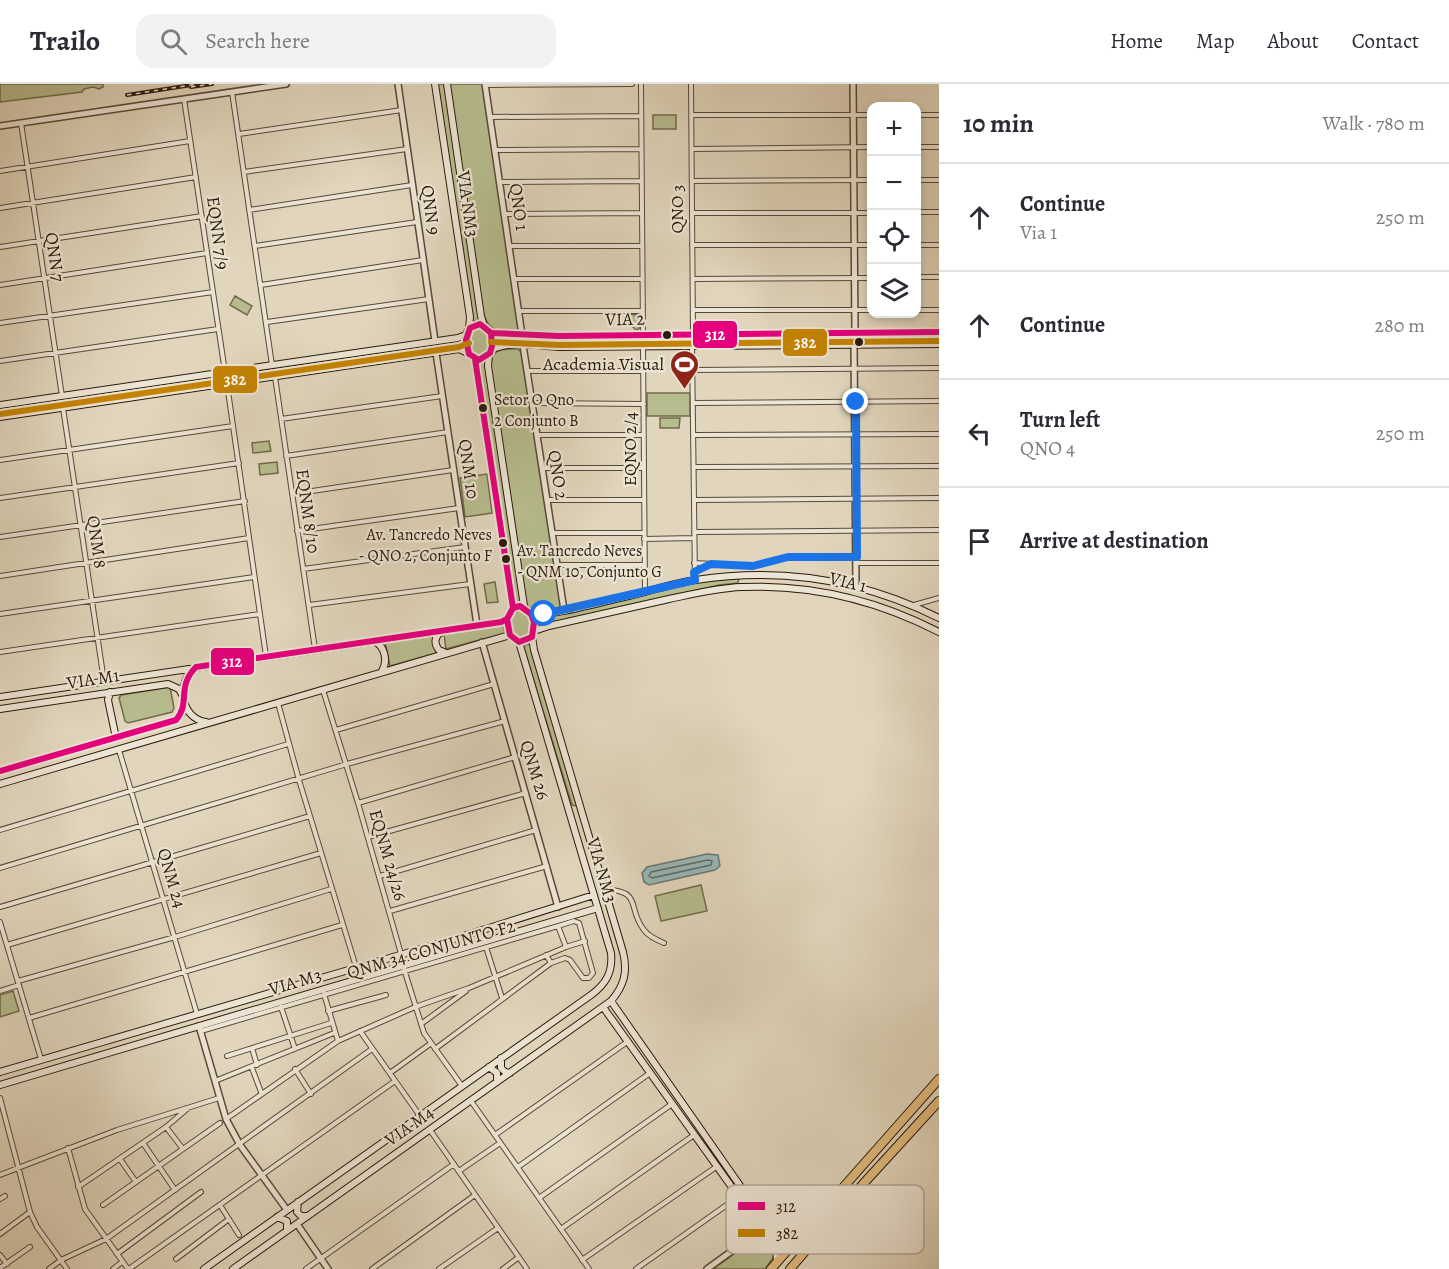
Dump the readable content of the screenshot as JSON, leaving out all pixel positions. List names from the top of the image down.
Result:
{
  "streets": {
    "main road": [
      "VIA NM3",
      "VIA 2",
      "VIA 1",
      "VIA M1",
      "VIA M3",
      "VIA M4"
    ],
    "street": [
      "QNO 1",
      "QNO 3",
      "QNN 9",
      "EQNN 7/9",
      "QNN 7",
      "EQNO 2/4",
      "QNM 10",
      "QNO 2",
      "EQNM 8/10",
      "QNM 8",
      "QNM 26",
      "EQNM 24/26",
      "QNM 24",
      "QNM 34 CONJUNTO F2"
    ]
  },
  "crossings": [
    ["VIA NM3", "VIA 2"],
    ["VIA NM3", "VIA 1"],
    ["VIA NM3", "VIA M3"],
    ["VIA NM3", "VIA M4"],
    ["QNO 1", "VIA 2"],
    ["QNO 3", "VIA 2"],
    ["VIA 2", "EQNO 2/4"],
    ["VIA 2", "QNO 2"],
    ["EQNO 2/4", "VIA 1"],
    ["QNO 2", "VIA 1"],
    ["QNM 34 CONJUNTO F2", "VIA M3"]
  ],
  "places": {
    "sports": ["Academia Visual"],
    "other": ["Setor O Qno 2 Conjunto B", "Av. Tancredo Neves - QNO 2, Conjunto F", "Av. Tancredo Neves - QNM 10, Conjunto G"]
  },
  "lines": ["transit line 312", "transit line 382"],
  "legend": ["312", "382"],
  "page": {
    "header": "Trailo",
    "search": "Search here",
    "nav": [
      "Home",
      "Map",
      "About",
      "Contact"
    ],
    "heading": ["10 min", "Walk · 780 m"],
    "map_buttons": ["+", "−"],
    "list": [
      ["Continue", "Via 1", "250 m"],
      ["Continue", "280 m"],
      ["Turn left", "QNO 4", "250 m"],
      "Arrive at destination"
    ]
  }
}
